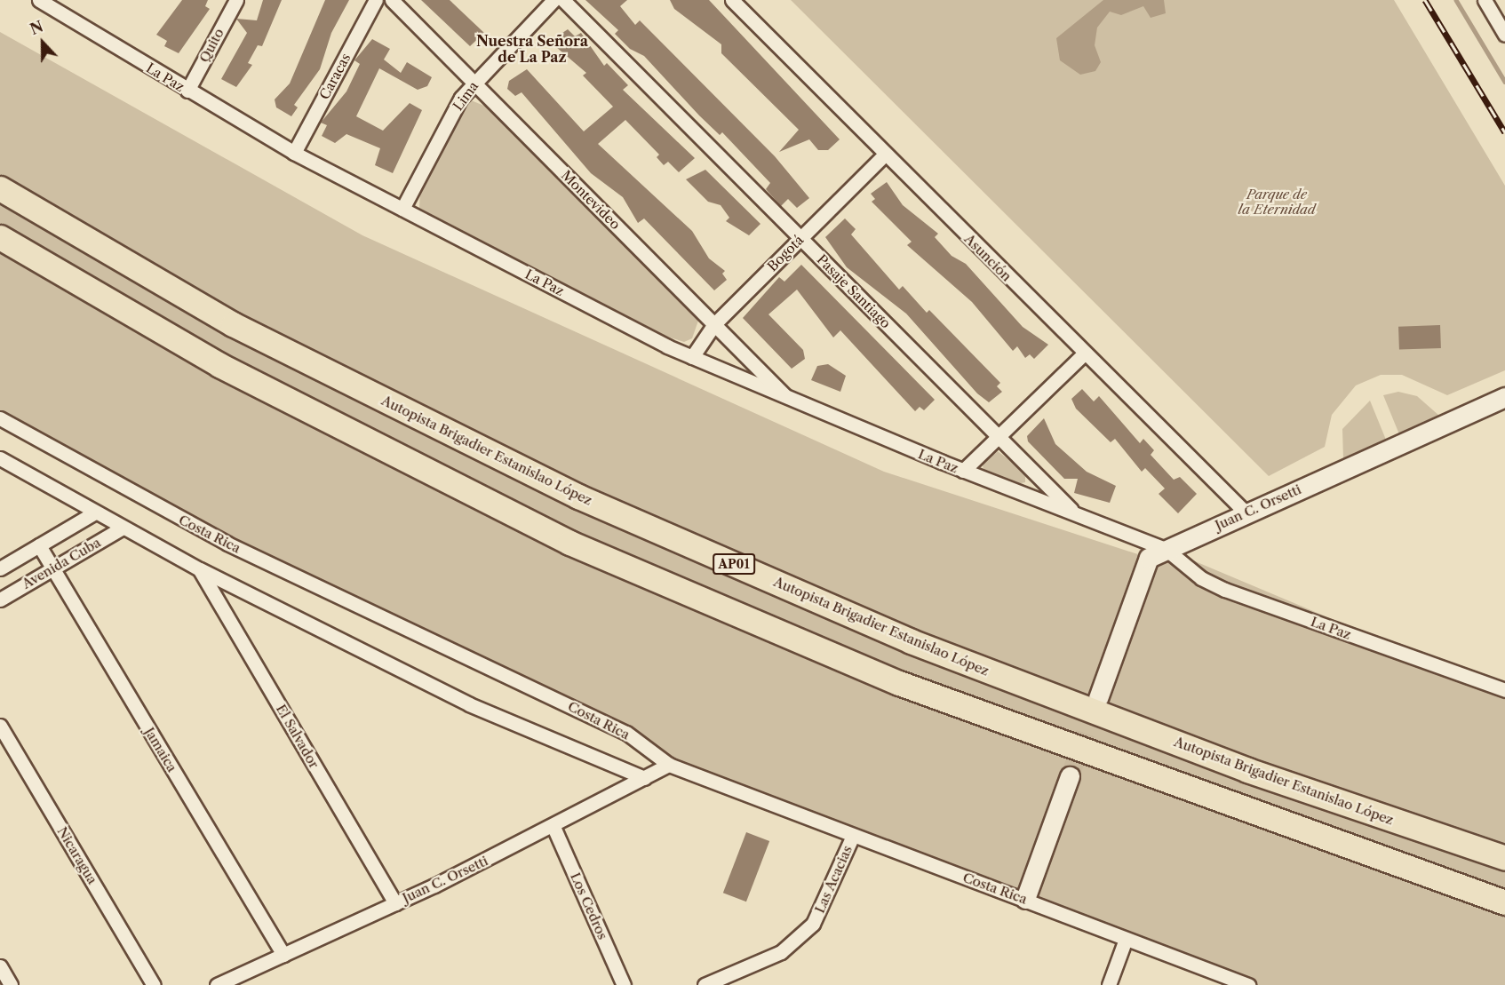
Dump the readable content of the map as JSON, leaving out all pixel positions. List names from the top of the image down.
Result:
{
  "streets": {
    "highway": ["Autopista Brigadier Estanislao López", "AP01"],
    "street": [
      "Quito",
      "Caracas",
      "La Paz",
      "Lima",
      "Montevideo",
      "Bogotá",
      "Asunción",
      "Pasaje Santiago",
      "Juan C. Orsetti",
      "Costa Rica",
      "Avenida Cuba",
      "El Salvador",
      "Jamaica",
      "Nicaragua",
      "Las Acacias",
      "Los Cedros"
    ]
  },
  "crossings": [
    ["Quito", "La Paz"],
    ["Caracas", "La Paz"],
    ["La Paz", "Lima"],
    ["La Paz", "Montevideo"],
    ["La Paz", "Bogotá"],
    ["La Paz", "Pasaje Santiago"],
    ["La Paz", "Juan C. Orsetti"],
    ["Lima", "Montevideo"],
    ["Montevideo", "Bogotá"],
    ["Bogotá", "Asunción"],
    ["Bogotá", "Pasaje Santiago"],
    ["Asunción", "Juan C. Orsetti"],
    ["Pasaje Santiago", "Juan C. Orsetti"],
    ["Juan C. Orsetti", "Costa Rica"],
    ["Juan C. Orsetti", "El Salvador"],
    ["Juan C. Orsetti", "Jamaica"],
    ["Juan C. Orsetti", "Los Cedros"],
    ["Costa Rica", "Las Acacias"],
    ["Avenida Cuba", "Jamaica"]
  ],
  "districts": ["Nuestra Señora de La Paz"],
  "parks": ["Parque de la Eternidad"],
  "north": "top"
}
